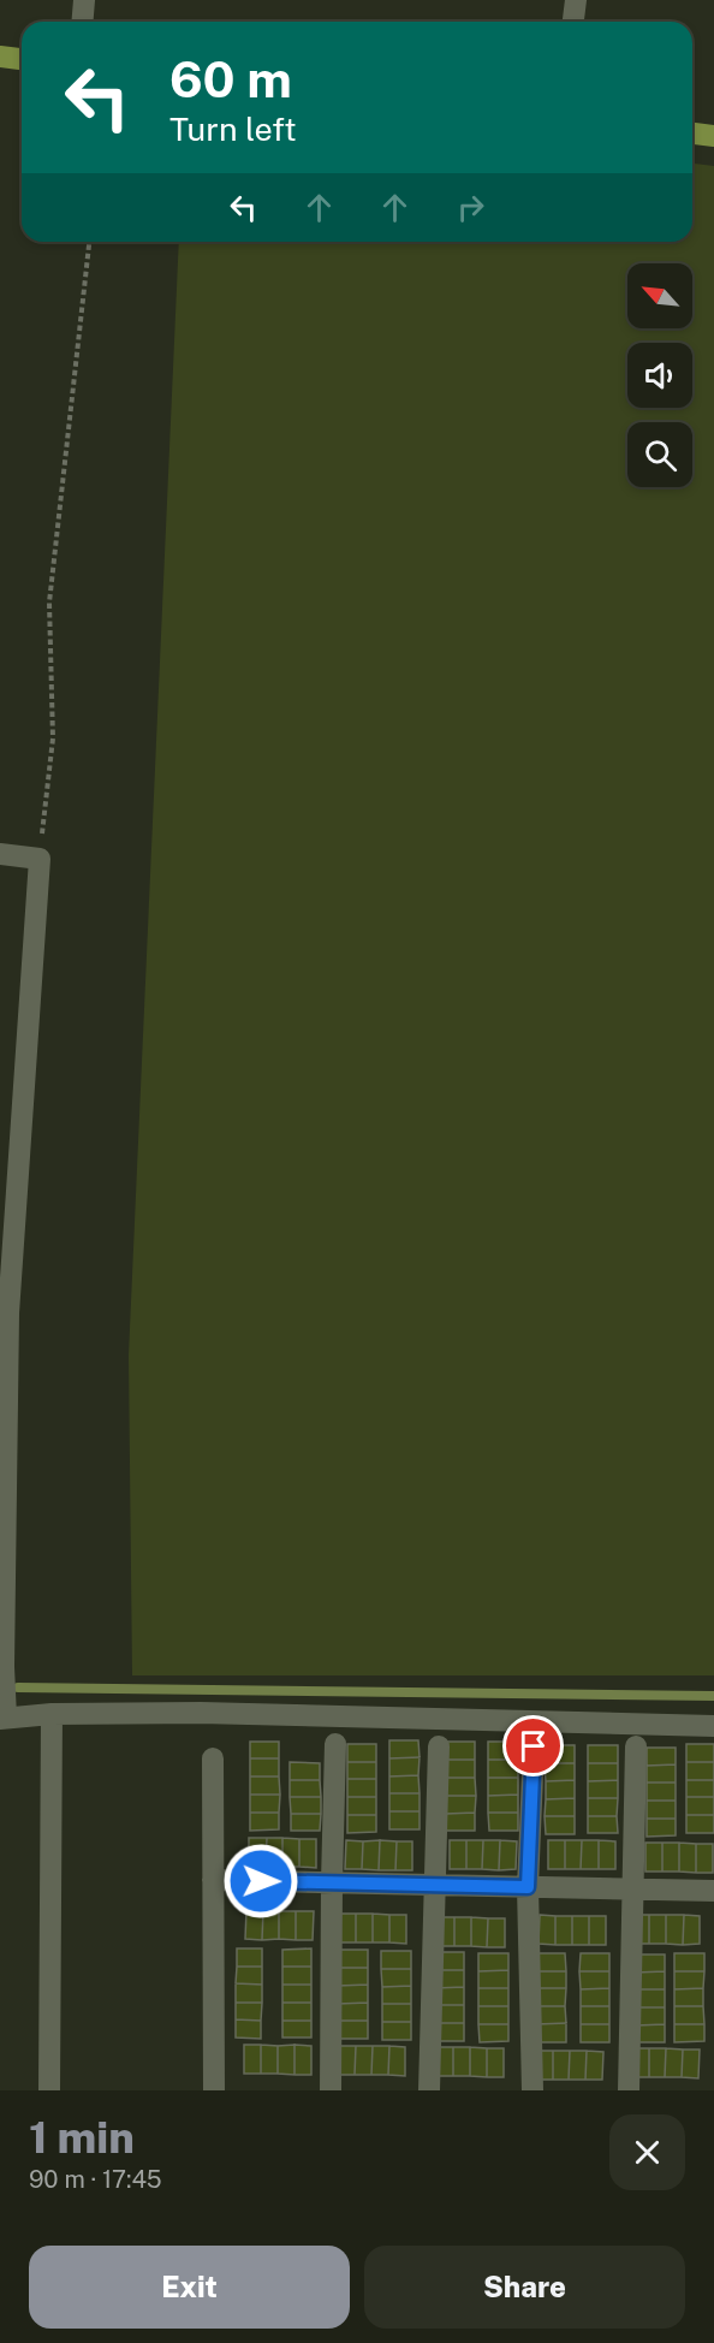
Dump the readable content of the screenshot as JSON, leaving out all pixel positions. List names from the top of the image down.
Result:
{
  "north": "top left",
  "page": {
    "turn": ["60 m", "Turn left"],
    "heading": ["1 min", "90 m · 17:45"],
    "buttons": ["Exit", "Share"]
  }
}
